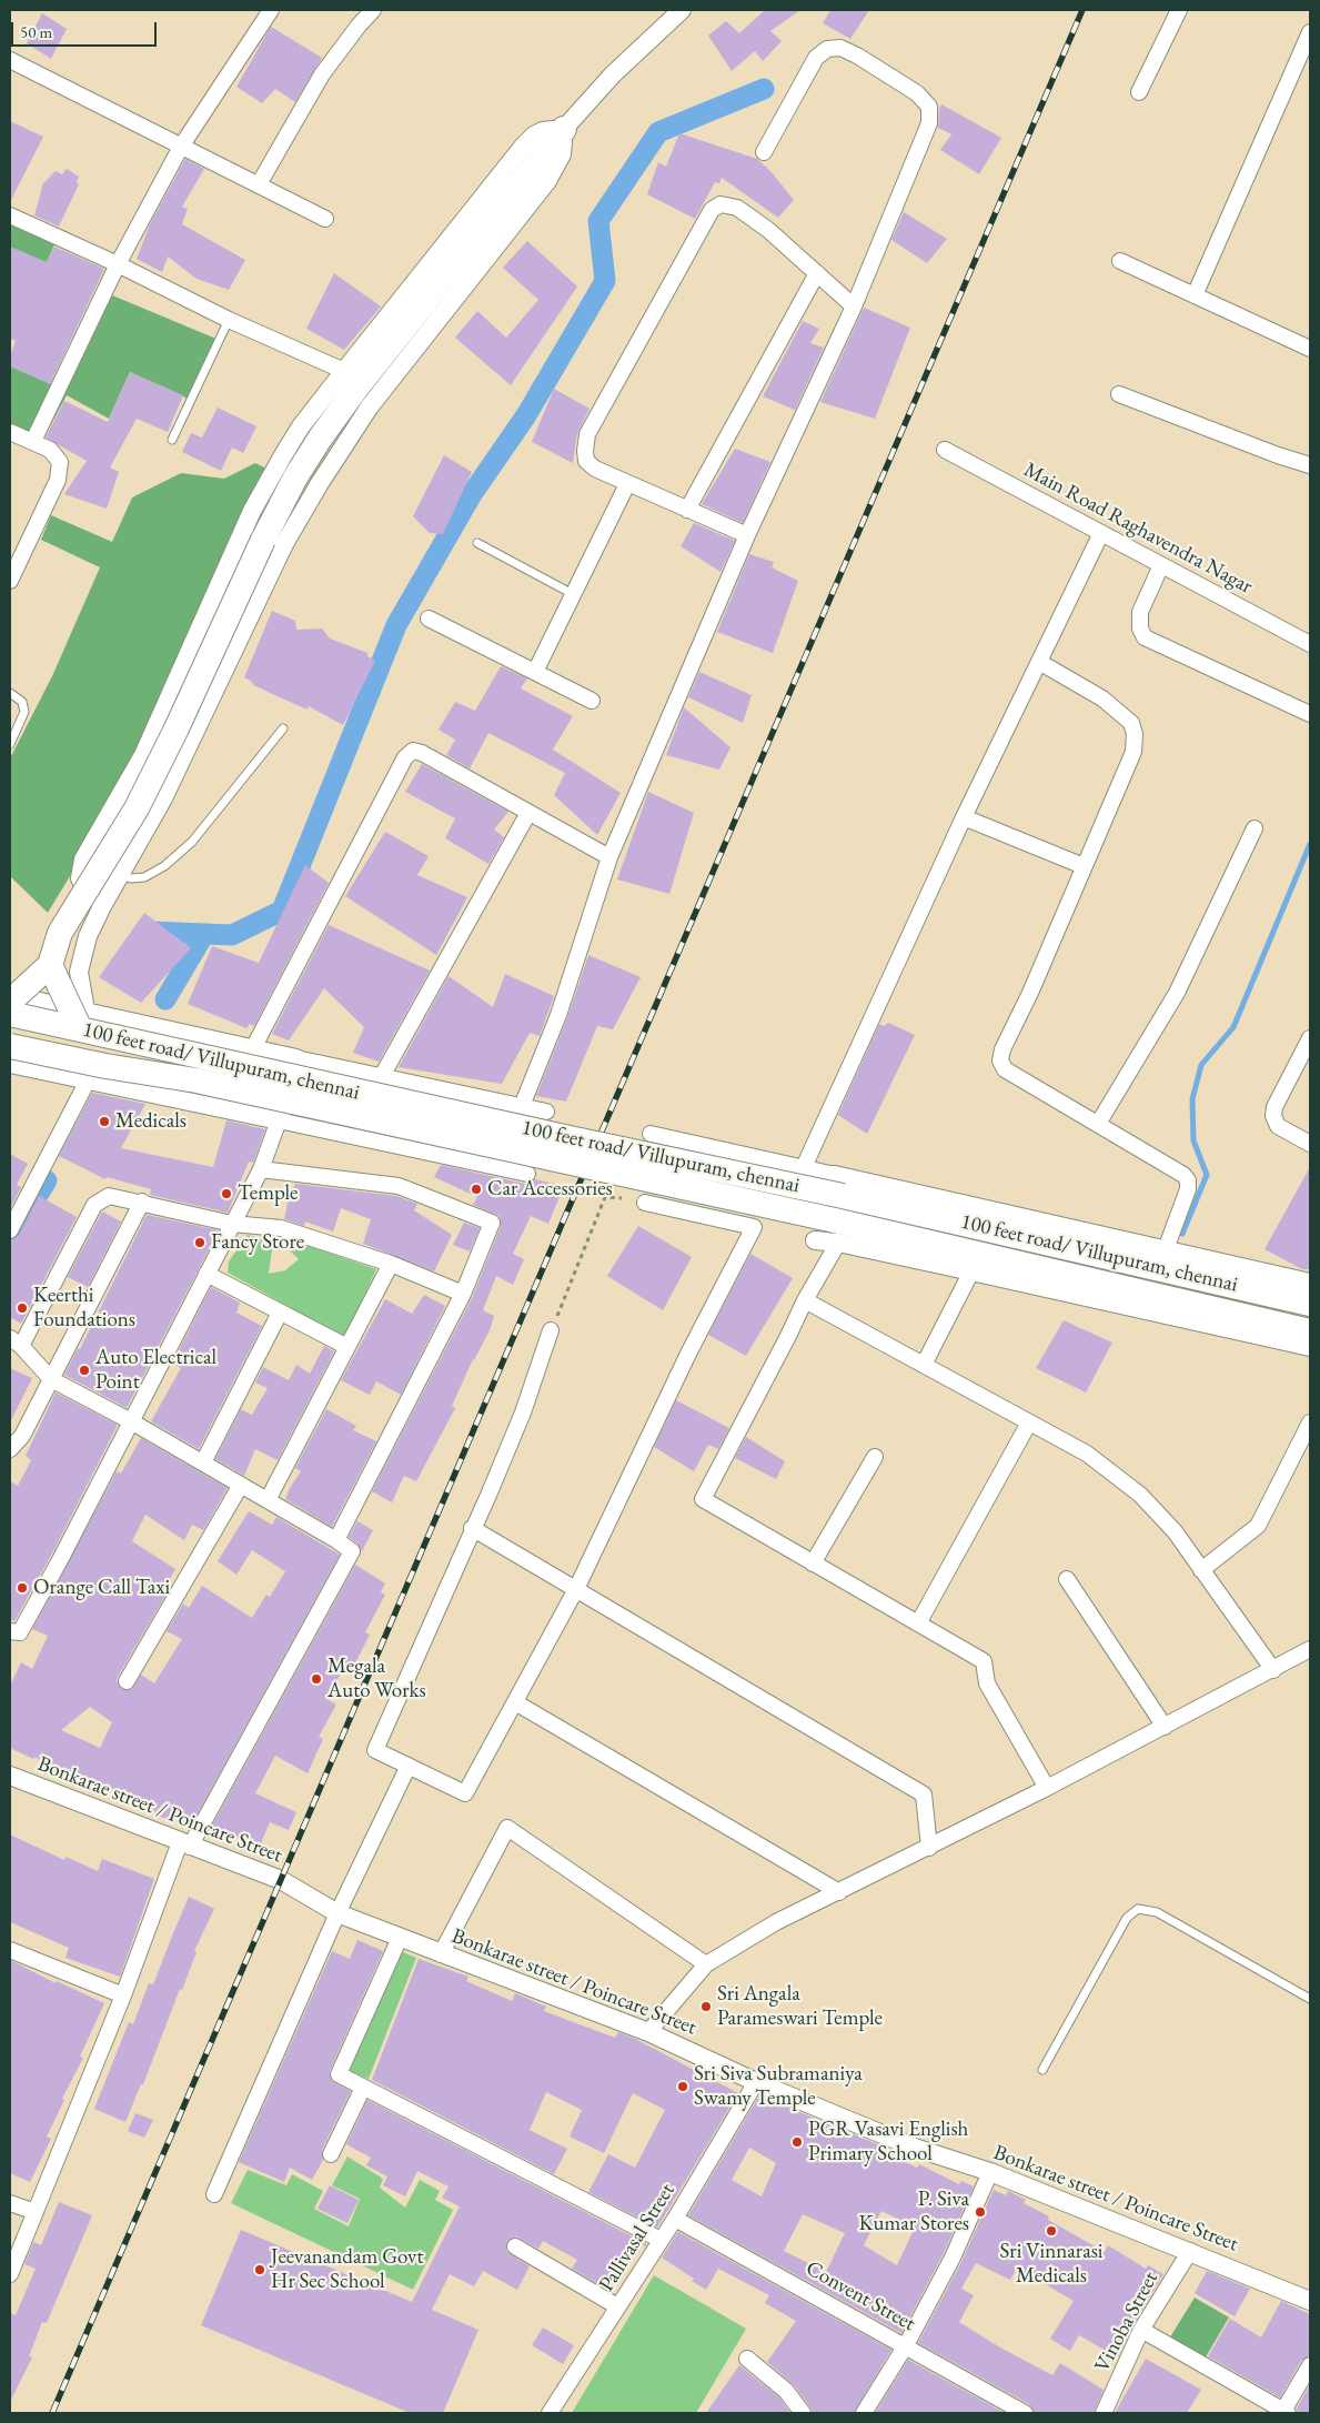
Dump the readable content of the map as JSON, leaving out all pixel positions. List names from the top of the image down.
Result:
{
  "streets": {
    "highway": ["100 feet road/ Villupuram, chennai"],
    "street": [
      "Main Road Raghavendra Nagar",
      "Bonkarae street / Poincare Street",
      "Pallivasal Street",
      "Convent Street",
      "Vinoba Street"
    ]
  },
  "crossings": [
    ["Bonkarae street / Poincare Street", "Pallivasal Street"],
    ["Bonkarae street / Poincare Street", "Vinoba Street"],
    ["Pallivasal Street", "Convent Street"]
  ],
  "places": [
    "Medicals",
    "Car Accessories",
    "Temple",
    "Fancy Store",
    "Keerthi Foundations",
    "Auto Electrical Point",
    "Orange Call Taxi",
    "Megala Auto Works",
    "Sri Angala Parameswari Temple",
    "Sri Siva Subramaniya Swamy Temple",
    "PGR Vasavi English Primary School",
    "P. Siva Kumar Stores",
    "Sri Vinnarasi Medicals",
    "Jeevanandam Govt Hr Sec School"
  ],
  "scale_bar": "50 m"
}
